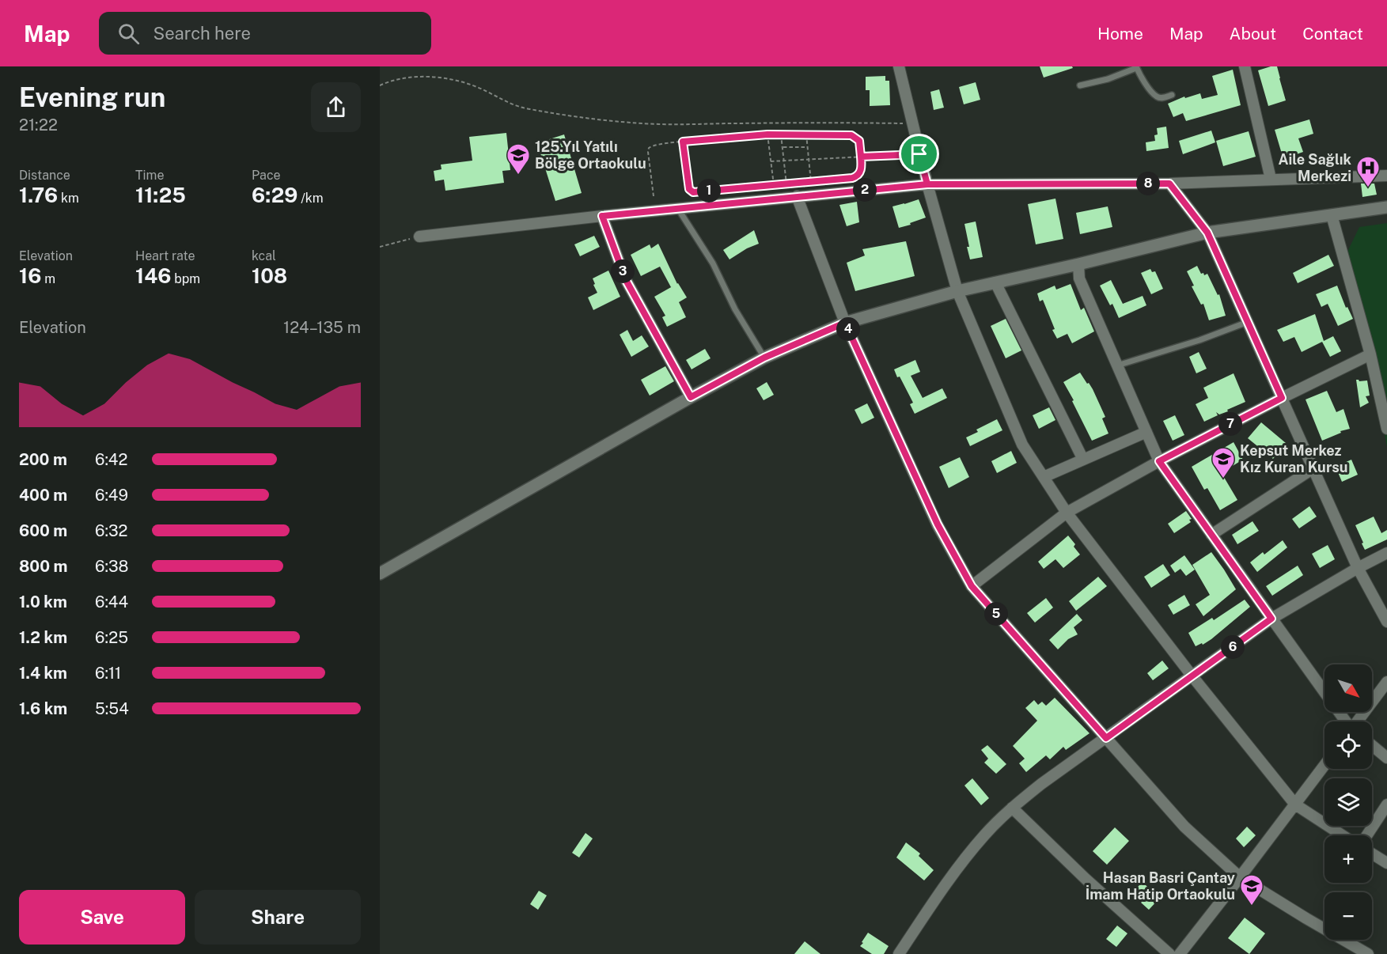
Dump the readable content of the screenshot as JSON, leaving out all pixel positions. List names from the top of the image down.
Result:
{
  "places": {
    "school or university": ["125.Yıl Yatılı Bölge Ortaokulu", "Kepsut Merkez Kız Kuran Kursu", "Hasan Basri Çantay İmam Hatip Ortaokulu"],
    "hospital": ["Aile Sağlık Merkezi"]
  },
  "north": "bottom right",
  "page": {
    "header": "Map",
    "search": "Search here",
    "nav": [
      "Home",
      "Map",
      "About",
      "Contact"
    ],
    "heading": ["Evening run", "21:22"],
    "stats": [
      ["Distance", "1.76 km"],
      ["Time", "11:25"],
      ["Pace", "6:29 /km"],
      ["Elevation", "16 m"],
      ["Heart rate", "146 bpm"],
      ["kcal", "108"]
    ],
    "pins": [
      "8",
      "2",
      "1",
      "3",
      "4",
      "7",
      "5",
      "6"
    ],
    "chart": ["Elevation", "124–135 m"],
    "list": [
      {
        "name": "200 m",
        "note": "6:42"
      },
      {
        "name": "400 m",
        "note": "6:49"
      },
      {
        "name": "600 m",
        "note": "6:32"
      },
      {
        "name": "800 m",
        "note": "6:38"
      },
      {
        "name": "1.0 km",
        "note": "6:44"
      },
      {
        "name": "1.2 km",
        "note": "6:25"
      },
      {
        "name": "1.4 km",
        "note": "6:11"
      },
      {
        "name": "1.6 km",
        "note": "5:54"
      }
    ],
    "map_buttons": ["+", "−"],
    "buttons": ["Save", "Share"]
  }
}
